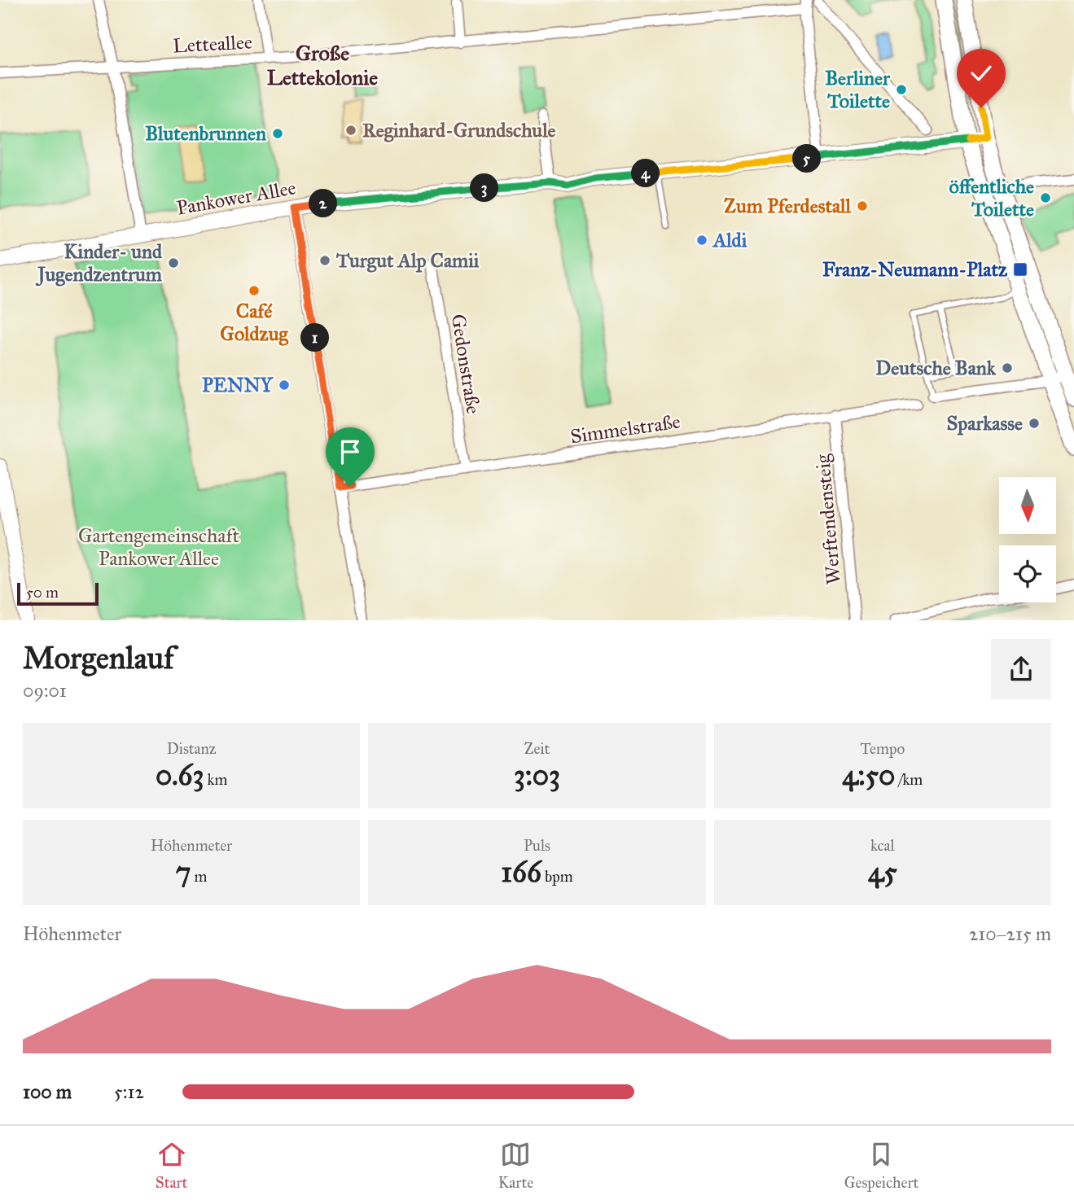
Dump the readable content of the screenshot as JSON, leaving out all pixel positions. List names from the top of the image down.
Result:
{
  "streets": {
    "street": [
      "Letteallee",
      "Pankower Allee",
      "Gedonstraße",
      "Simmelstraße",
      "Werftendensteig"
    ]
  },
  "crossings": [
    ["Gedonstraße", "Simmelstraße"],
    ["Simmelstraße", "Werftendensteig"]
  ],
  "districts": ["Große Lettekolonie"],
  "parks": ["Gartengemeinschaft Pankower Allee"],
  "places": {
    "other": [
      "Berliner Toilette",
      "Reginhard-Grundschule",
      "Blutenbrunnen",
      "öffentliche Toilette",
      "Zum Pferdestall",
      "Aldi",
      "Turgut Alp Camii",
      "Kinder- und Jugendzentrum",
      "Café Goldzug",
      "Deutsche Bank",
      "PENNY",
      "Sparkasse"
    ],
    "transit": ["Franz-Neumann-Platz"]
  },
  "scale_bar": "50 m",
  "north": "bottom",
  "page": {
    "pins": [
      "5",
      "4",
      "3",
      "2",
      "1"
    ],
    "scale": "50 m",
    "heading": ["Morgenlauf", "09:01"],
    "stats": [
      ["Distanz", "0.63 km"],
      ["Zeit", "3:03"],
      ["Tempo", "4:50 /km"],
      ["Höhenmeter", "7 m"],
      ["Puls", "166 bpm"],
      ["kcal", "45"]
    ],
    "chart": ["Höhenmeter", "210–215 m"],
    "list": [
      {
        "name": "100 m",
        "note": "5:12"
      }
    ],
    "tabs": ["Start", "Karte", "Gespeichert"]
  }
}
